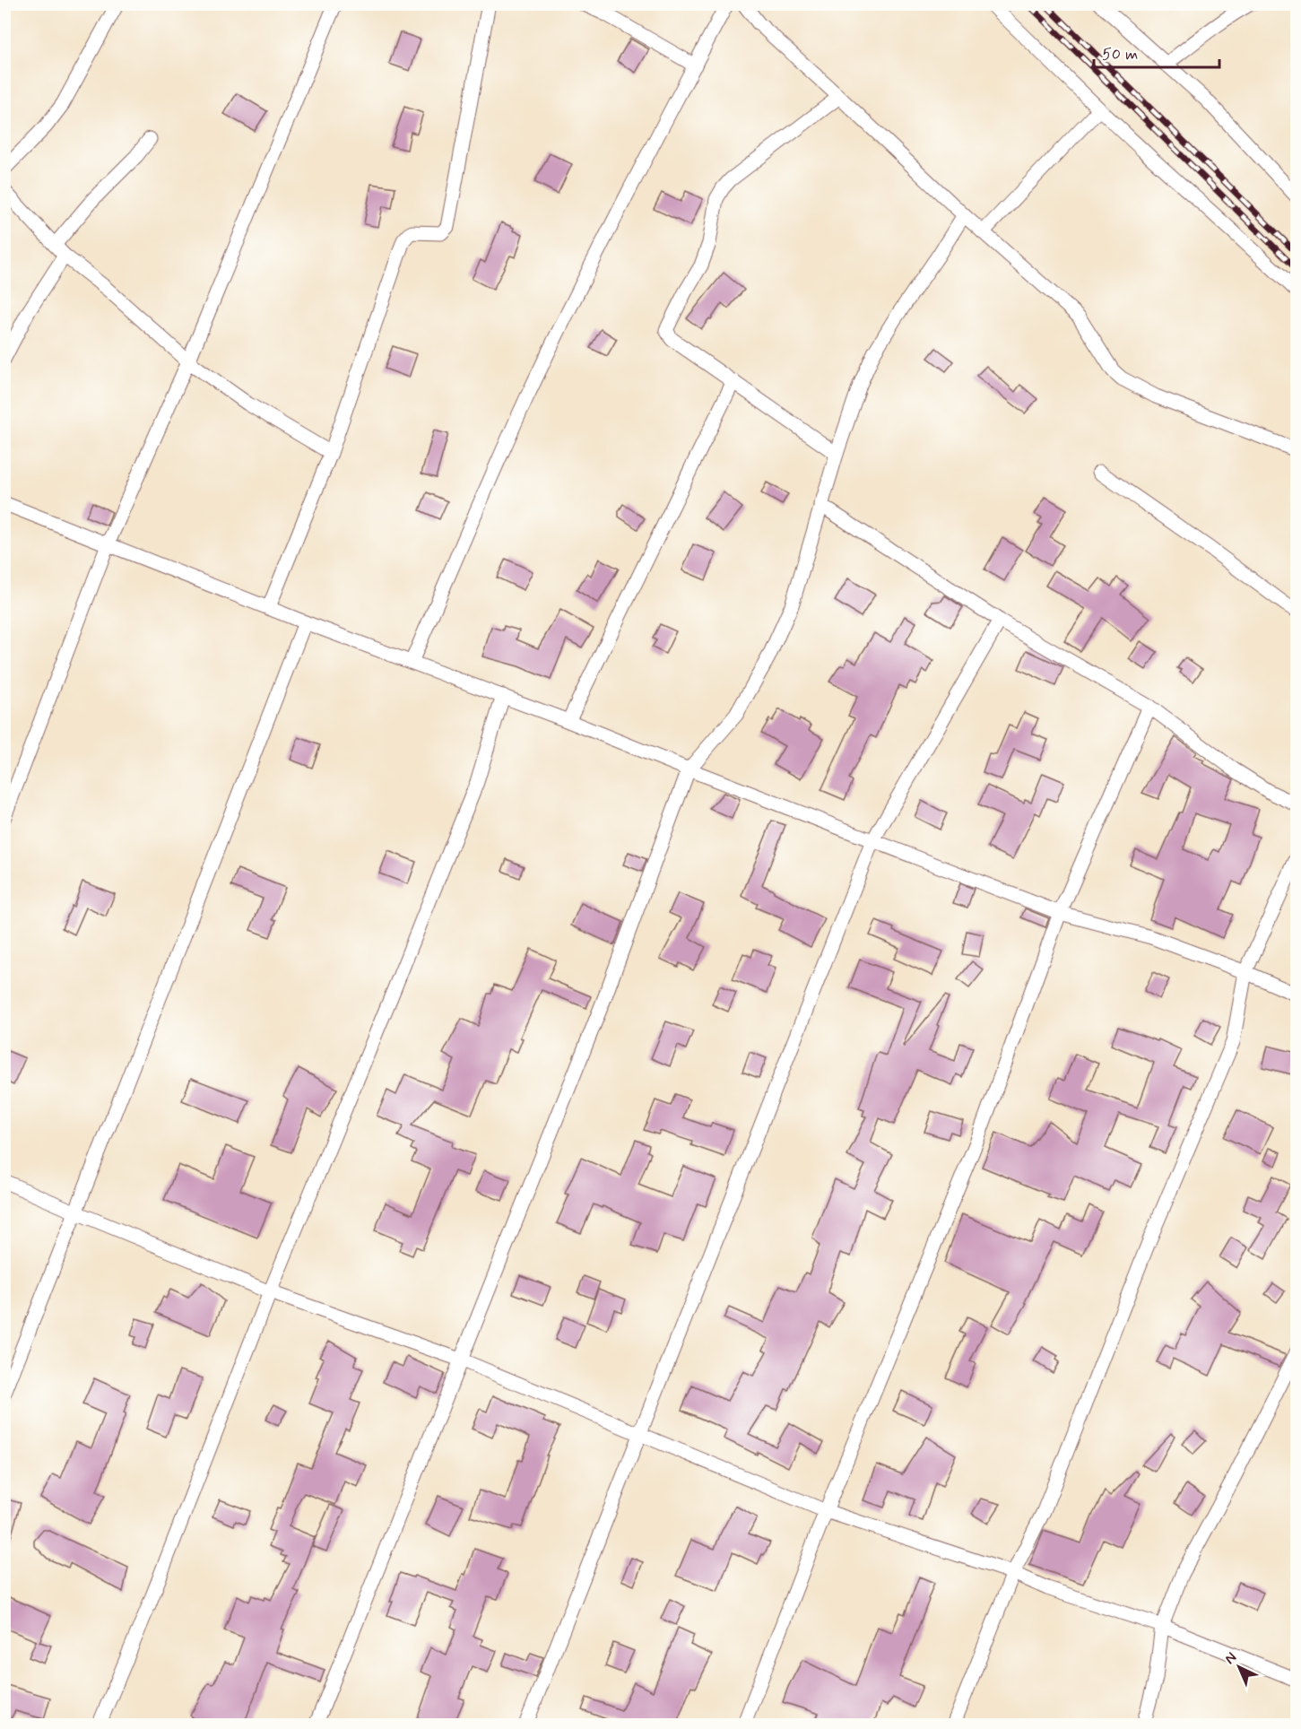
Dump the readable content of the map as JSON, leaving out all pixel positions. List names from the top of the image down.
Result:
{
  "scale_bar": "50 m",
  "north": "top left"
}
